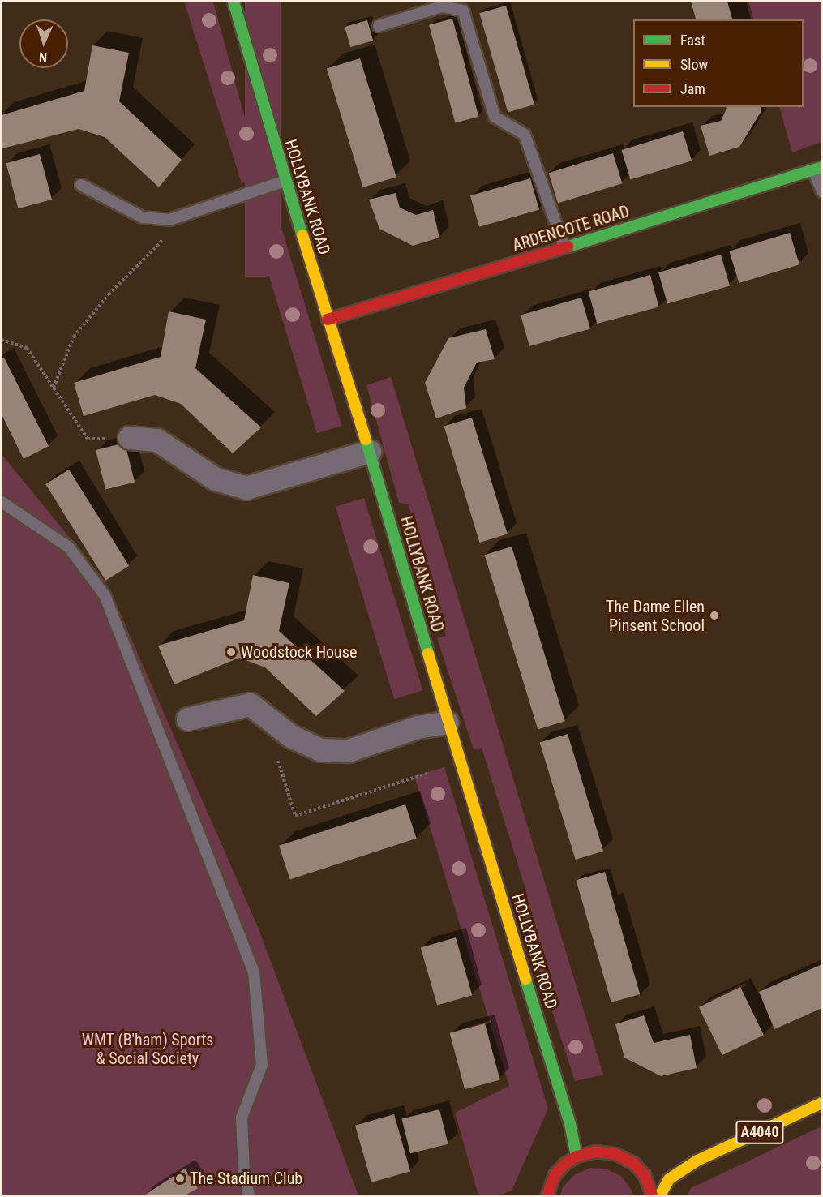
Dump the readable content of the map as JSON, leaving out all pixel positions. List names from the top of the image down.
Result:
{
  "streets": {
    "street": ["HOLLYBANK ROAD", "ARDENCOTE ROAD", "A4040"]
  },
  "crossings": [
    ["HOLLYBANK ROAD", "ARDENCOTE ROAD"]
  ],
  "parks": ["WMT (B'ham) Sports & Social Society"],
  "places": ["The Dame Ellen Pinsent School", "Woodstock House", "The Stadium Club"],
  "legend": ["Fast", "Slow", "Jam"],
  "north": "bottom"
}
